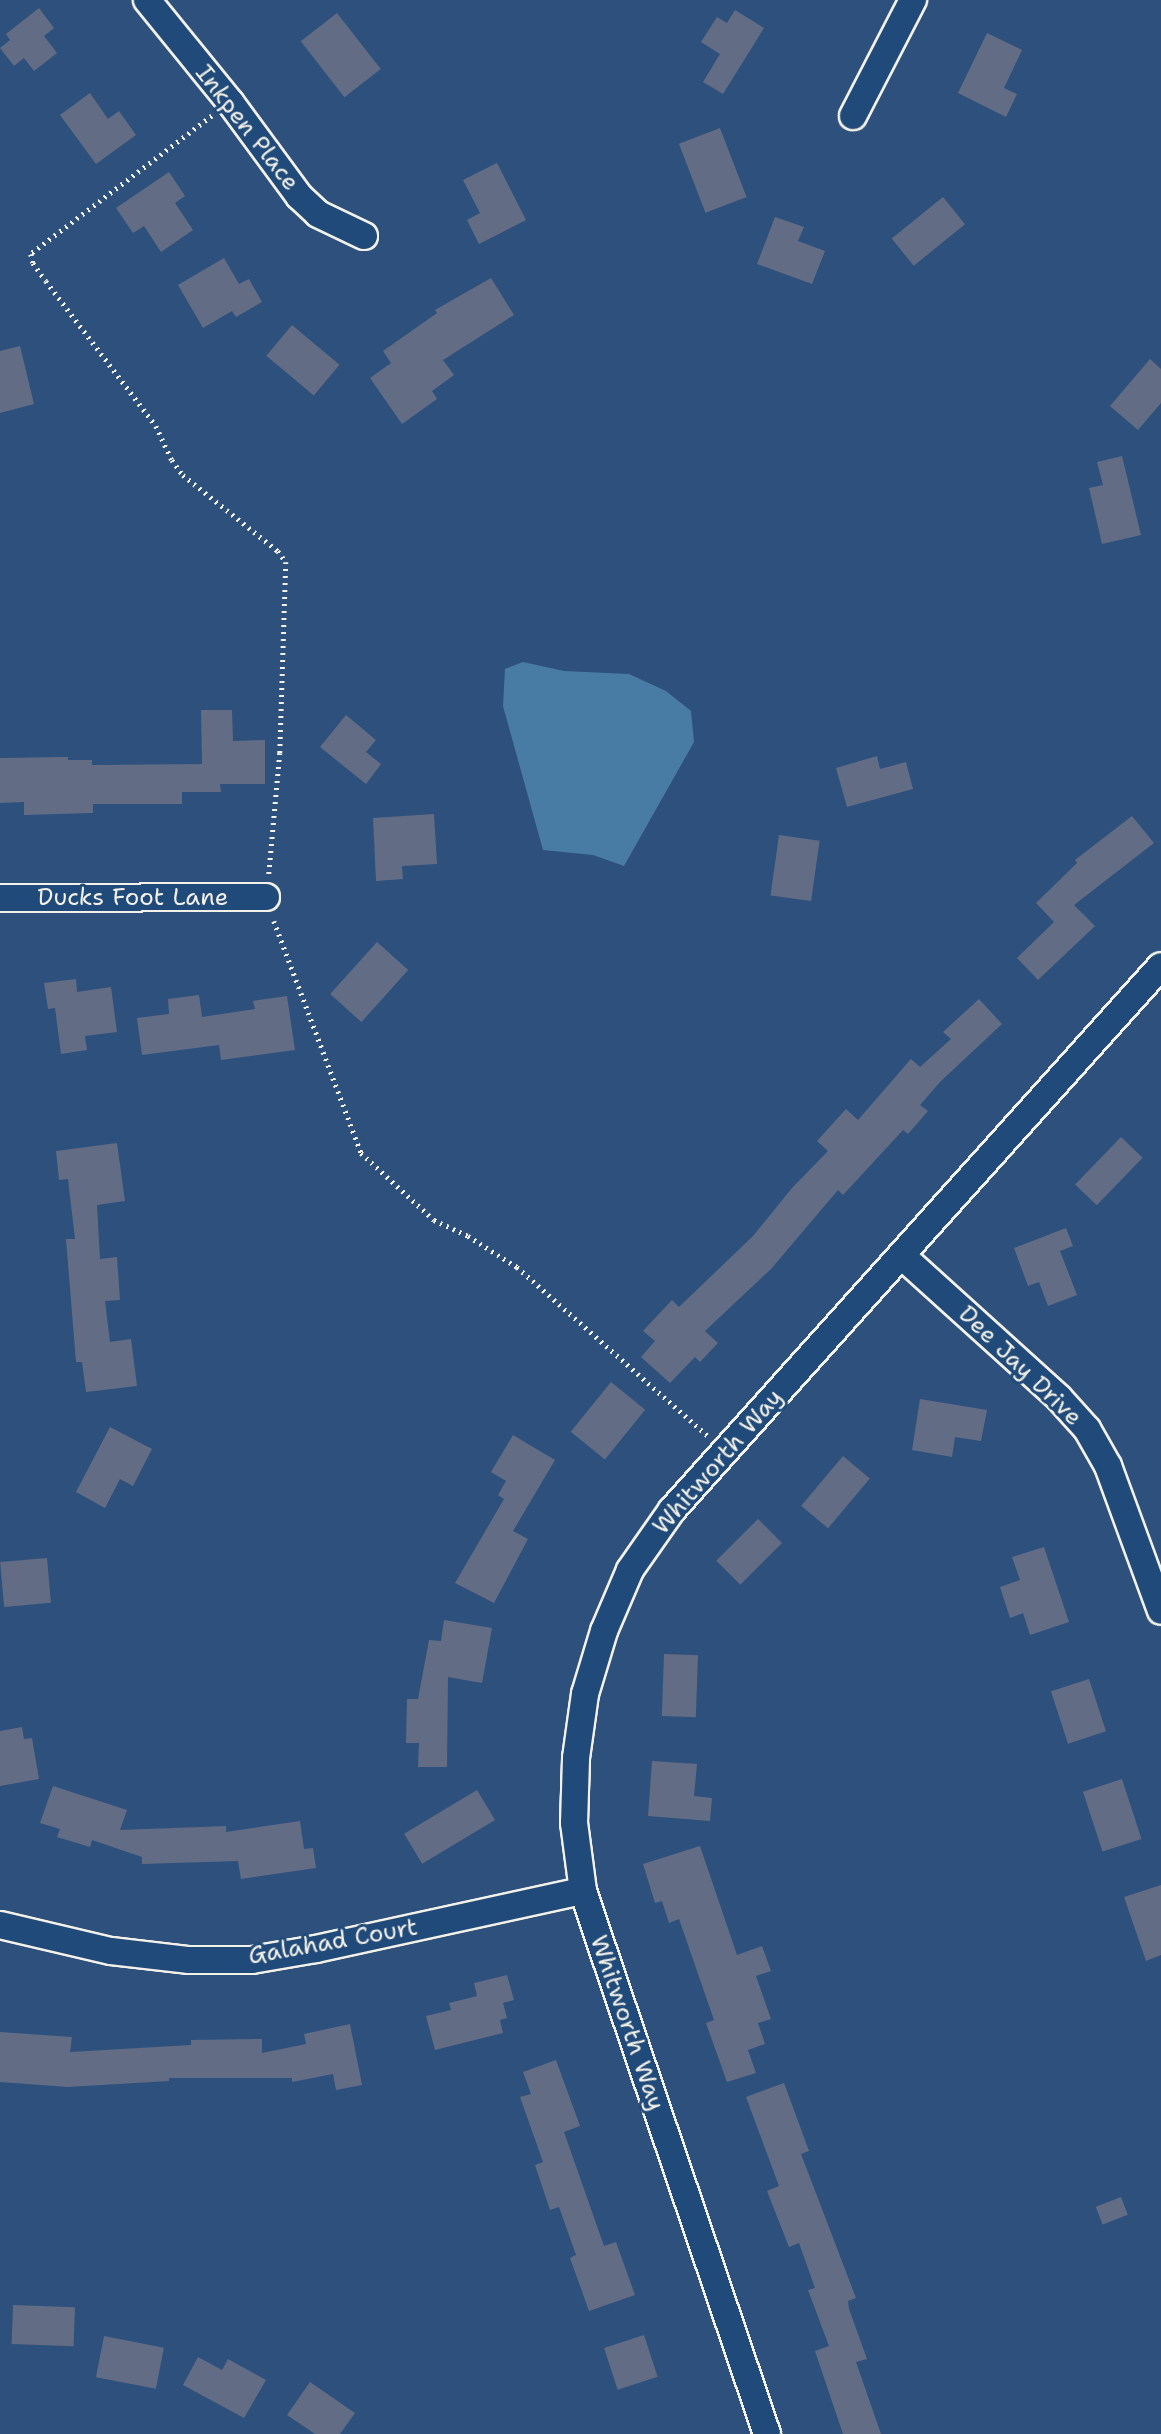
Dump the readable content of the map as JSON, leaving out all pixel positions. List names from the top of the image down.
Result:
{
  "streets": {
    "street": [
      "Inkpen Place",
      "Ducks Foot Lane",
      "Dee Jay Drive",
      "Whitworth Way",
      "Galahad Court"
    ]
  },
  "crossings": [
    ["Dee Jay Drive", "Whitworth Way"],
    ["Whitworth Way", "Galahad Court"]
  ]
}
